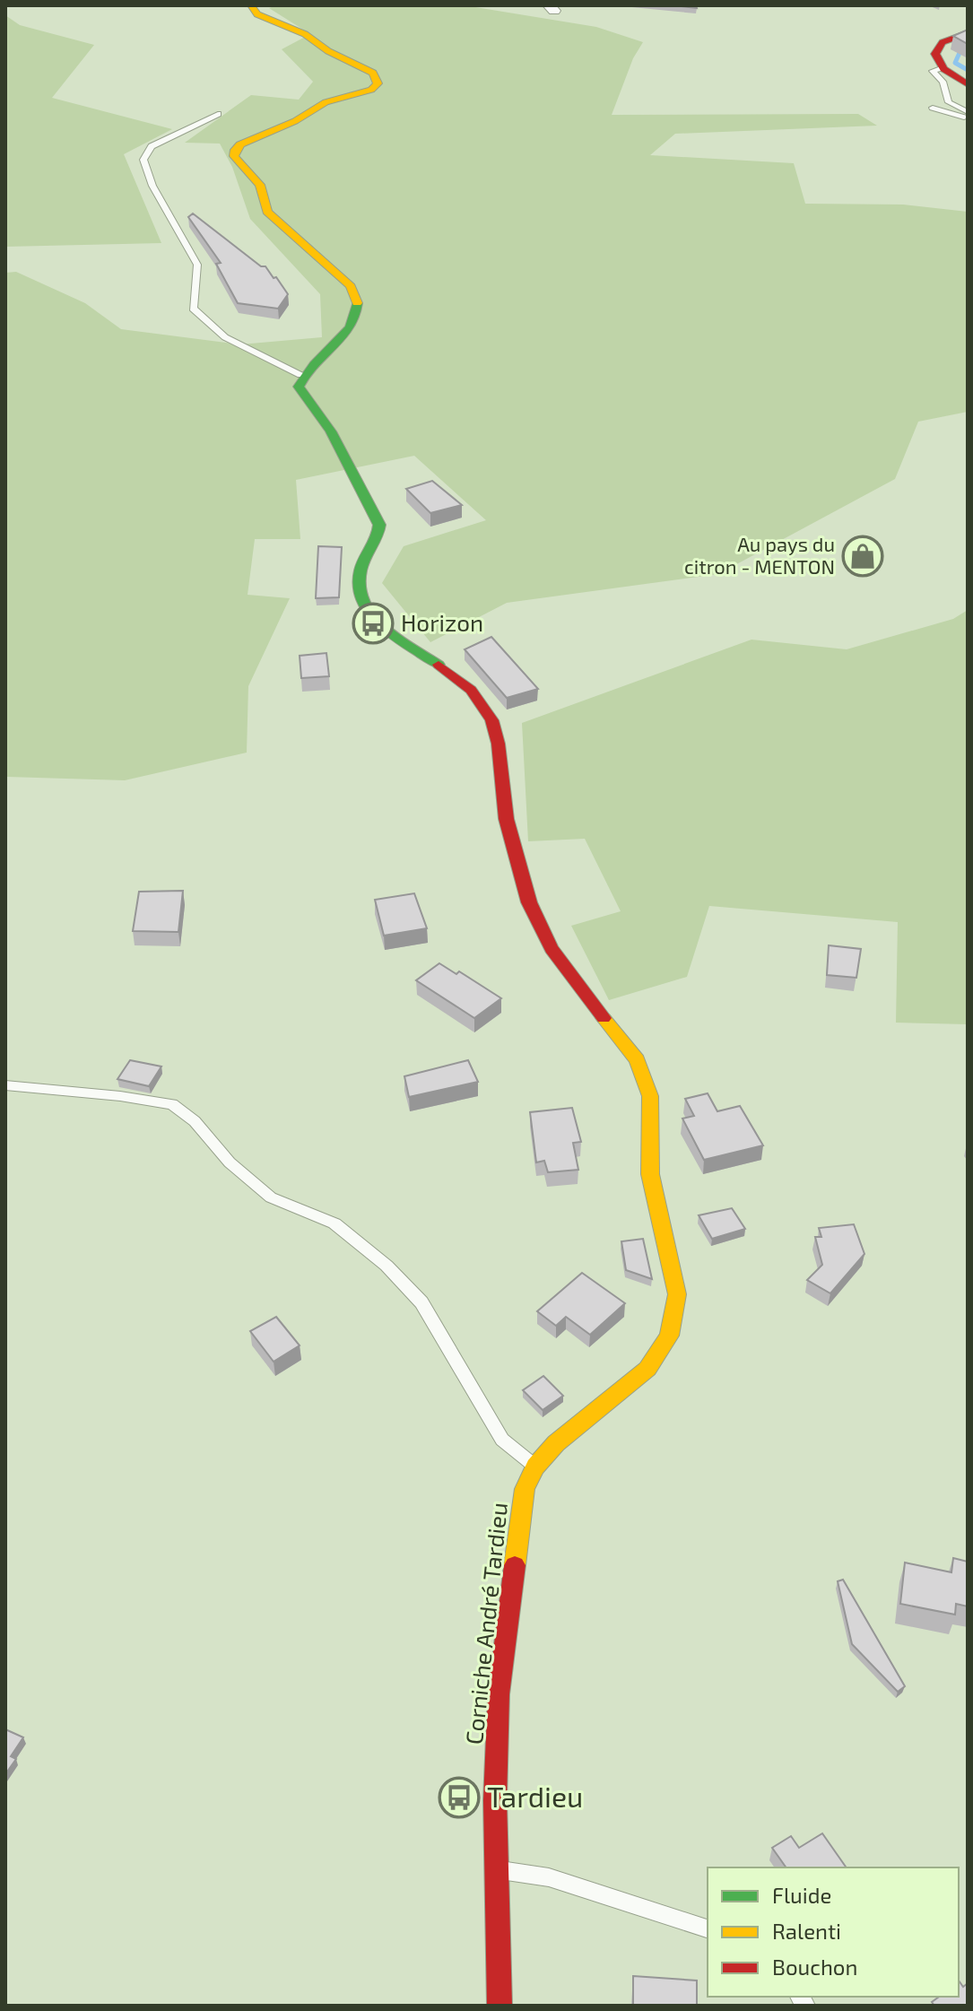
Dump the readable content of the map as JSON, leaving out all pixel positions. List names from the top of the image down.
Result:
{
  "streets": {
    "street": ["Corniche André Tardieu"]
  },
  "places": {
    "shop": ["Au pays du citron - MENTON"],
    "bus stop": ["Horizon", "Tardieu"]
  },
  "legend": ["Fluide", "Ralenti", "Bouchon"]
}
